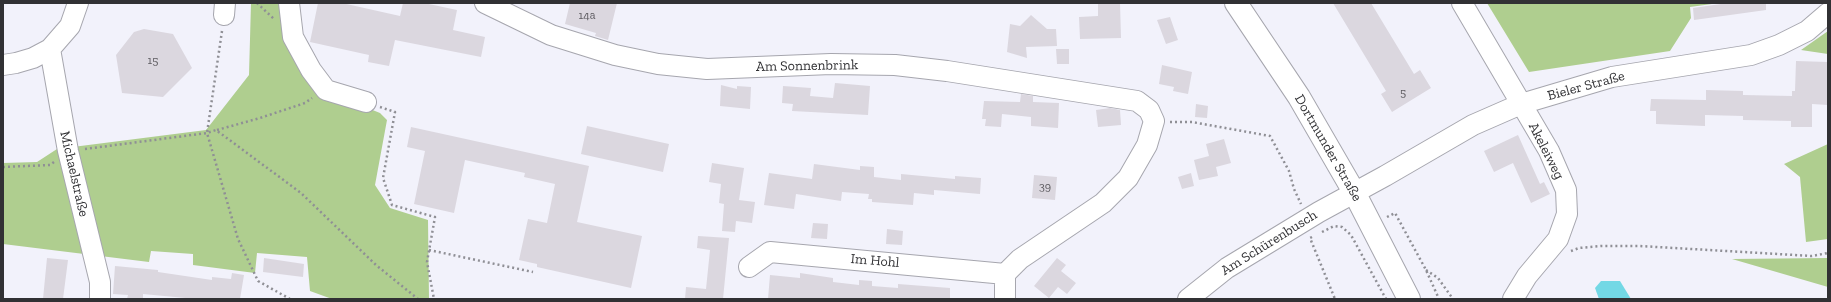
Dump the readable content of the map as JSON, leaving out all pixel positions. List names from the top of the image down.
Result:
{
  "streets": {
    "main road": ["Dortmunder Straße"],
    "street": [
      "Am Sonnenbrink",
      "Bieler Straße",
      "Akeleiweg",
      "Michaelstraße",
      "Am Schürenbusch",
      "Im Hohl"
    ]
  },
  "crossings": [
    ["Bieler Straße", "Dortmunder Straße"],
    ["Bieler Straße", "Akeleiweg"],
    ["Bieler Straße", "Am Schürenbusch"],
    ["Dortmunder Straße", "Am Schürenbusch"]
  ],
  "house_numbers": [
    "14a",
    "15",
    "5",
    "39"
  ]
}
